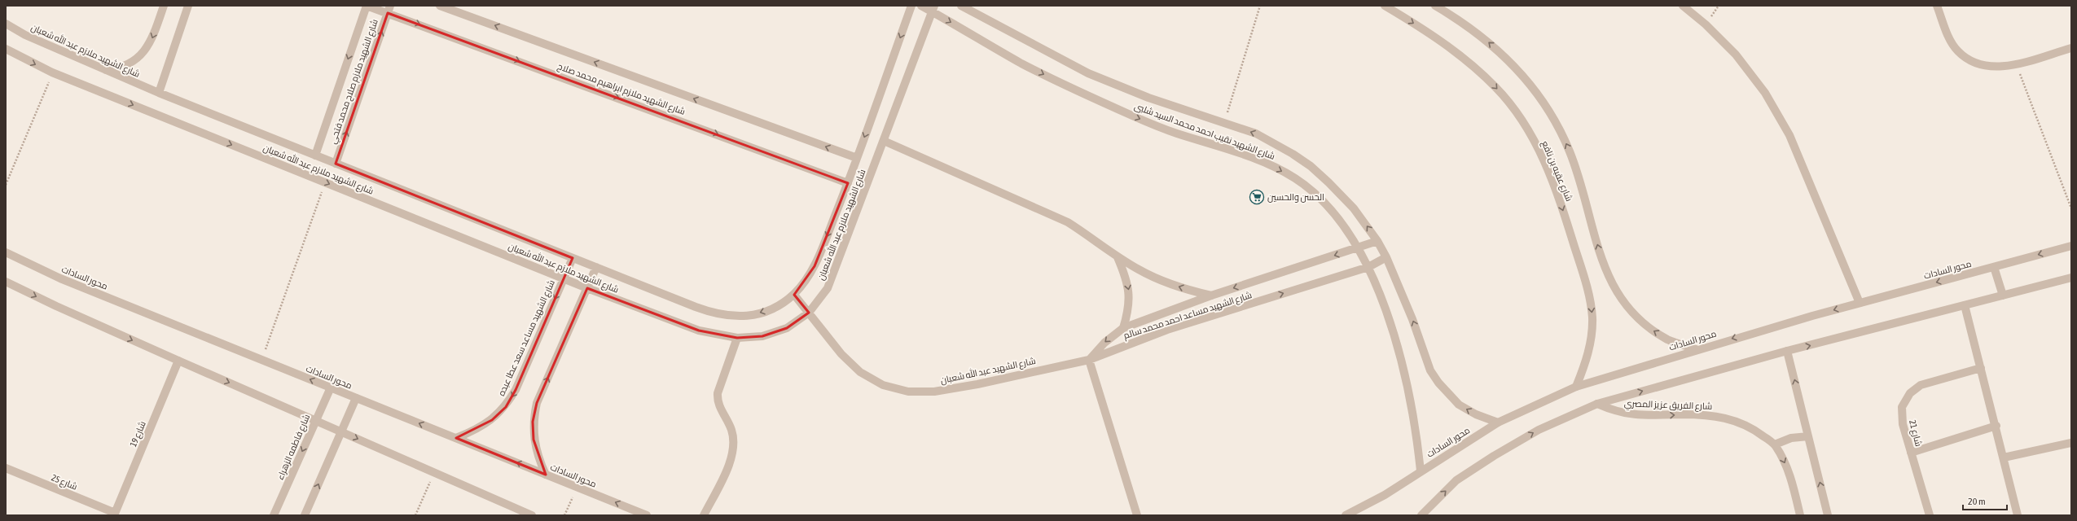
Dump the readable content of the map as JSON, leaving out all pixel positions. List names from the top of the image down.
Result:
{
  "streets": {
    "street": [
      "شارع الشهيد ملازم عبد الله شعبان",
      "شارع الشهيد ملازم صلاح محمد فتحي",
      "شارع الشهيد ملازم ابراهيم محمد صلاح",
      "شارع الشهيد نقيب احمد محمد السيد شلبى",
      "شارع عقبه بن نافع",
      "محور السادات",
      "شارع الشهيد مساعد احمد محمد سالم",
      "شارع الشهيد مساعد سعد عطا عبده",
      "شارع الشهيد عبد الله شعبان",
      "شارع الفريق عزيز المصري",
      "شارع 21",
      "شارع 19",
      "شارع فاطمه الزهراء",
      "شارع 25"
    ]
  },
  "crossings": [
    ["شارع الشهيد ملازم عبد الله شعبان", "شارع الشهيد ملازم صلاح محمد فتحي"],
    ["شارع الشهيد ملازم عبد الله شعبان", "شارع الشهيد ملازم ابراهيم محمد صلاح"],
    ["شارع الشهيد ملازم عبد الله شعبان", "شارع الشهيد نقيب احمد محمد السيد شلبى"],
    ["شارع الشهيد ملازم عبد الله شعبان", "شارع الشهيد مساعد سعد عطا عبده"],
    ["شارع الشهيد ملازم عبد الله شعبان", "شارع الشهيد عبد الله شعبان"],
    ["شارع الشهيد ملازم صلاح محمد فتحي", "شارع الشهيد ملازم ابراهيم محمد صلاح"],
    ["شارع الشهيد نقيب احمد محمد السيد شلبى", "محور السادات"],
    ["شارع الشهيد نقيب احمد محمد السيد شلبى", "شارع الشهيد مساعد احمد محمد سالم"],
    ["شارع عقبه بن نافع", "محور السادات"],
    ["محور السادات", "شارع الشهيد مساعد سعد عطا عبده"],
    ["محور السادات", "شارع فاطمه الزهراء"],
    ["شارع الشهيد مساعد احمد محمد سالم", "شارع الشهيد عبد الله شعبان"],
    ["شارع 19", "شارع 25"]
  ],
  "one_way": ["شارع الشهيد مساعد سعد عطا عبده", "شارع الفريق عزيز المصري"],
  "places": {
    "supermarket": ["الحسن والحسين"]
  },
  "scale_bar": "20 m"
}
